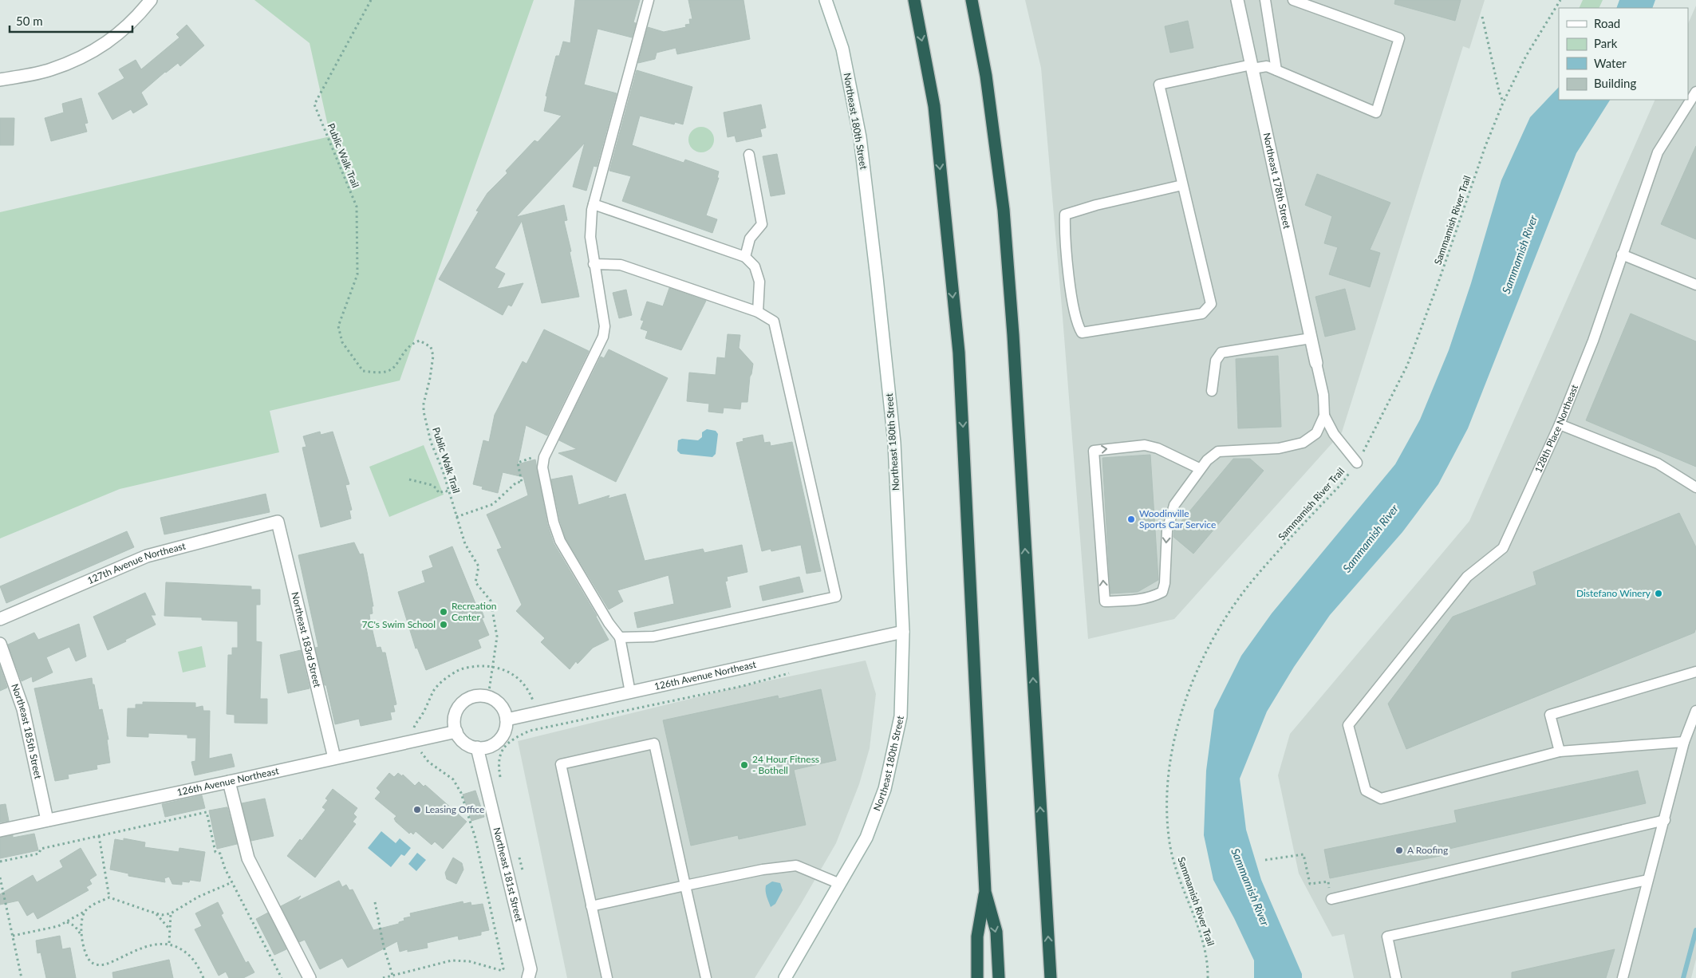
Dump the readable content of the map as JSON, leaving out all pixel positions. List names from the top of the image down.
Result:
{
  "streets": {
    "street": [
      "Northeast 180th Street",
      "Northeast 178th Street",
      "127th Avenue Northeast",
      "Northeast 183rd Street",
      "126th Avenue Northeast",
      "Northeast 185th Street",
      "Northeast 181st Street"
    ],
    "lane": ["128th Place Northeast"],
    "path": ["Public Walk Trail", "Sammamish River Trail"]
  },
  "crossings": [
    ["Northeast 180th Street", "126th Avenue Northeast"],
    ["Public Walk Trail", "126th Avenue Northeast"],
    ["Public Walk Trail", "Northeast 181st Street"],
    ["127th Avenue Northeast", "Northeast 183rd Street"],
    ["Northeast 183rd Street", "126th Avenue Northeast"],
    ["126th Avenue Northeast", "Northeast 185th Street"],
    ["126th Avenue Northeast", "Northeast 181st Street"]
  ],
  "water": ["Sammamish River"],
  "places": [
    "Woodinville Sports Car Service",
    "Distefano Winery",
    "Recreation Center",
    "7C's Swim School",
    "24 Hour Fitness - Bothell",
    "Leasing Office",
    "A Roofing"
  ],
  "legend": [
    "Road",
    "Park",
    "Water",
    "Building"
  ],
  "scale_bar": "50 m"
}
